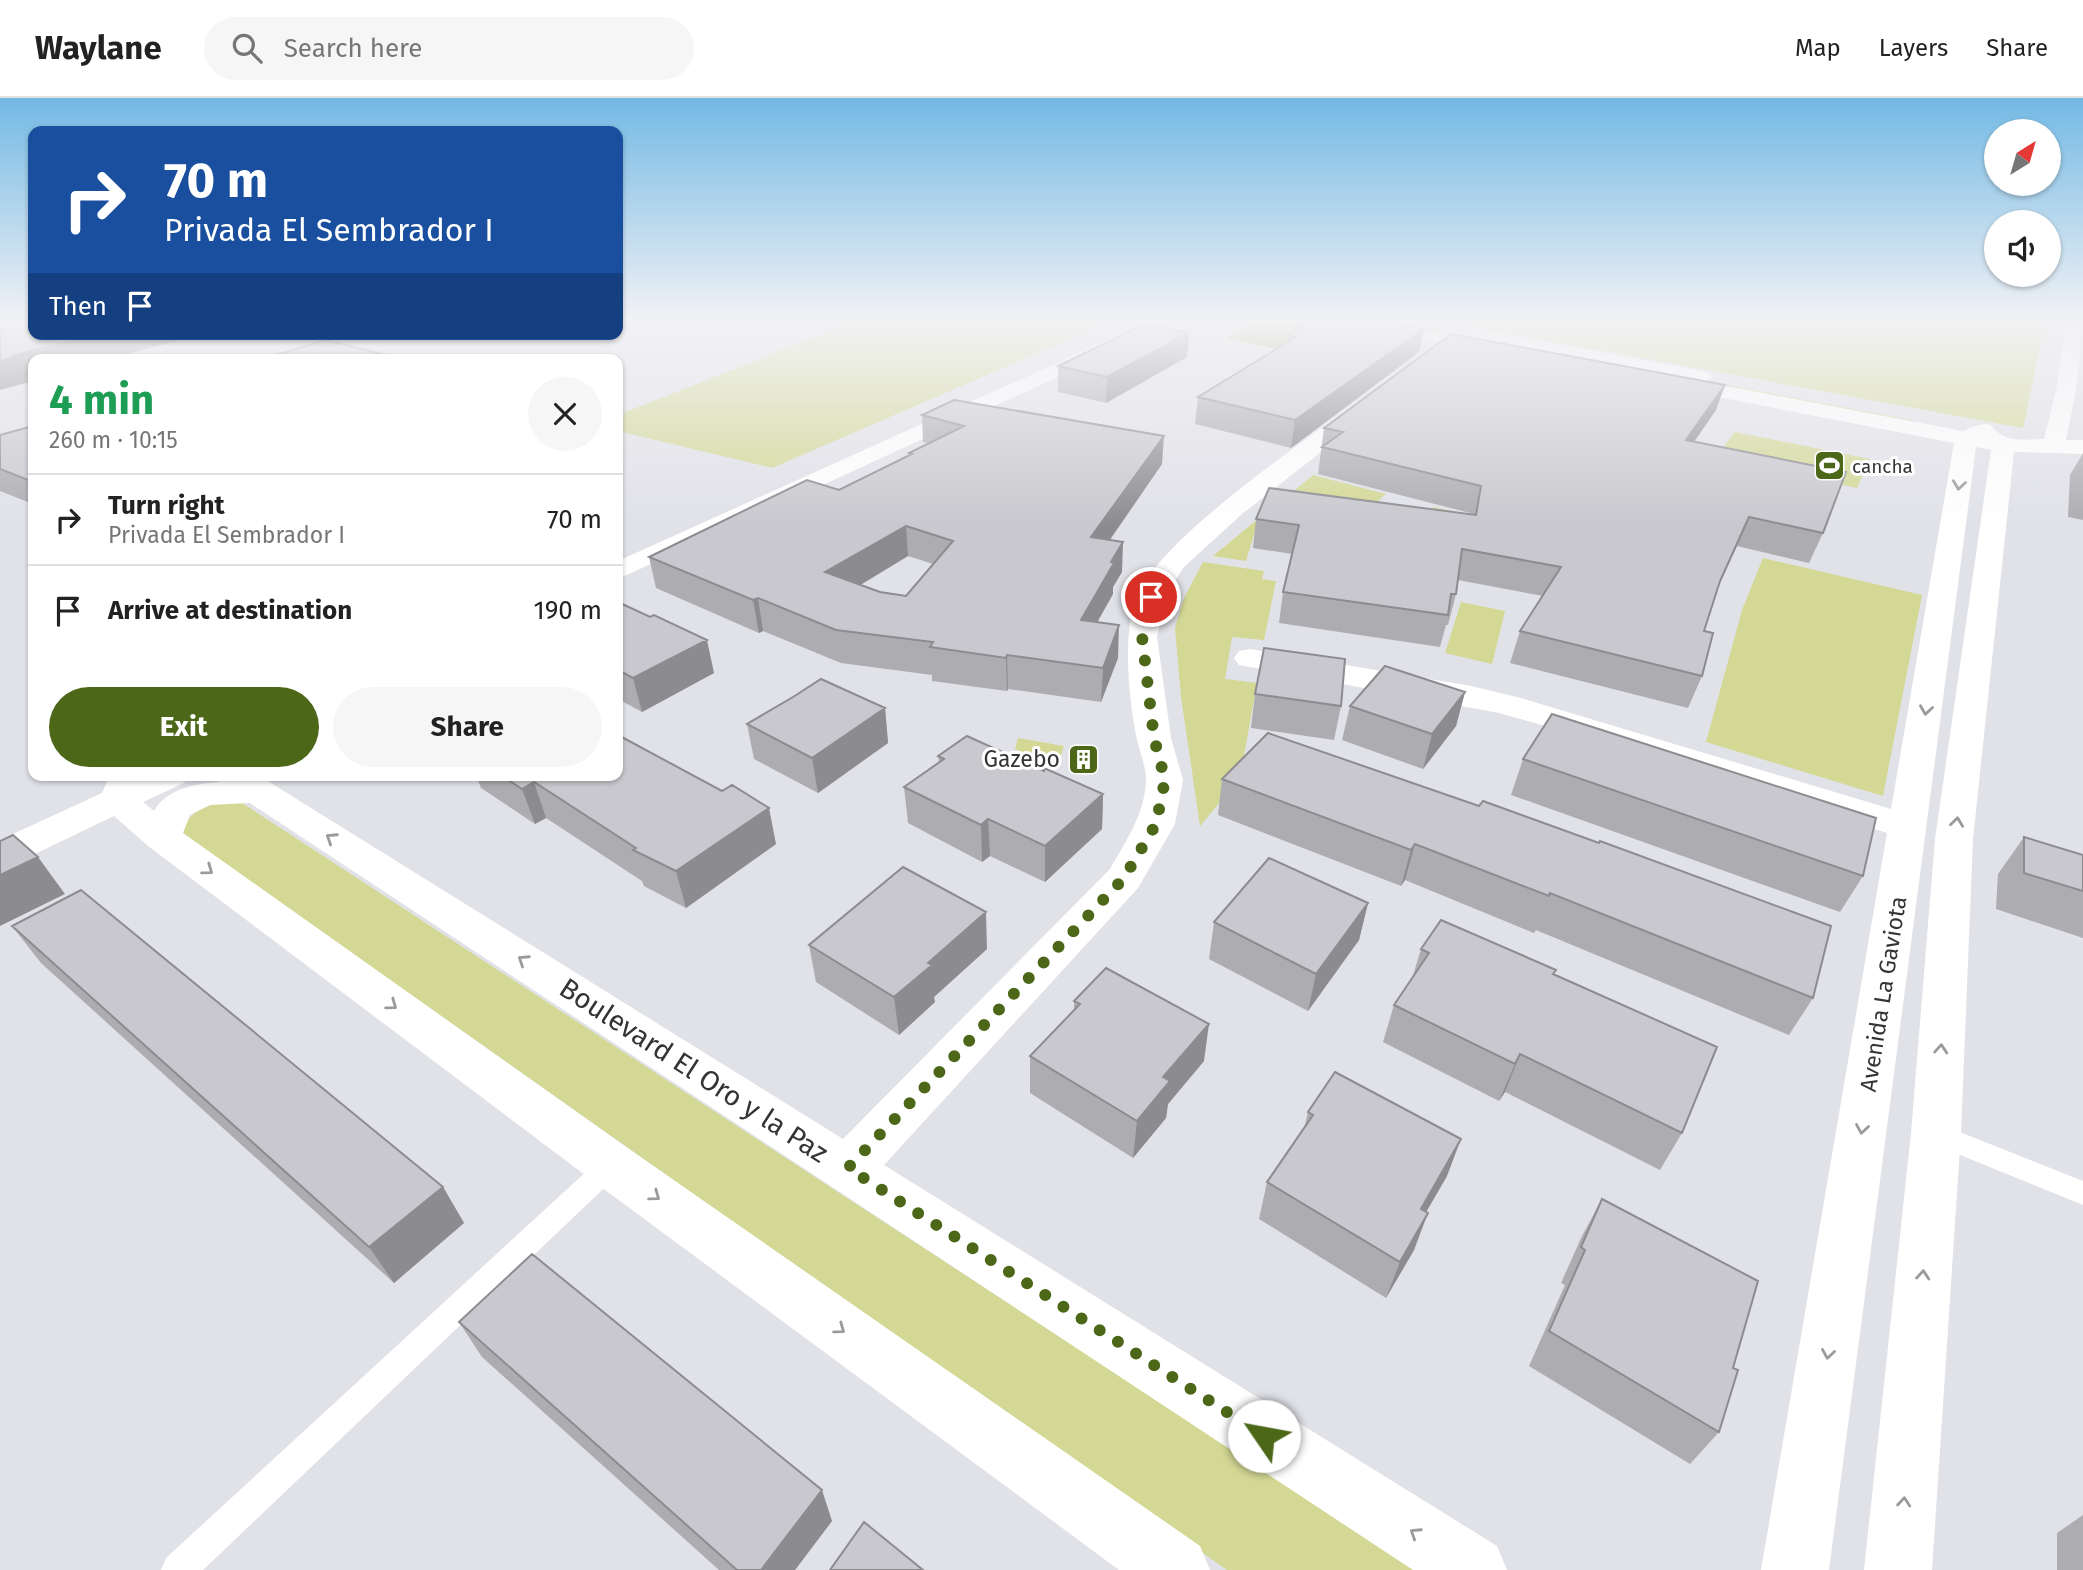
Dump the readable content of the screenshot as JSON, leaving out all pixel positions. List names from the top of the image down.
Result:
{
  "streets": {
    "street": ["Avenida La Gaviota", "Boulevard El Oro y la Paz"]
  },
  "places": {
    "sports": ["cancha"],
    "building": ["Gazebo"]
  },
  "north": "top right",
  "page": {
    "header": "Waylane",
    "search": "Search here",
    "nav": ["Map", "Layers", "Share"],
    "turn": ["70 m", "Privada El Sembrador I"],
    "then": "Then",
    "heading": ["4 min", "260 m · 10:15"],
    "list": [
      {
        "name": "Turn right",
        "note": "Privada El Sembrador I",
        "value": "70 m"
      },
      {
        "name": "Arrive at destination",
        "value": "190 m"
      }
    ],
    "buttons": ["Exit", "Share"]
  }
}
